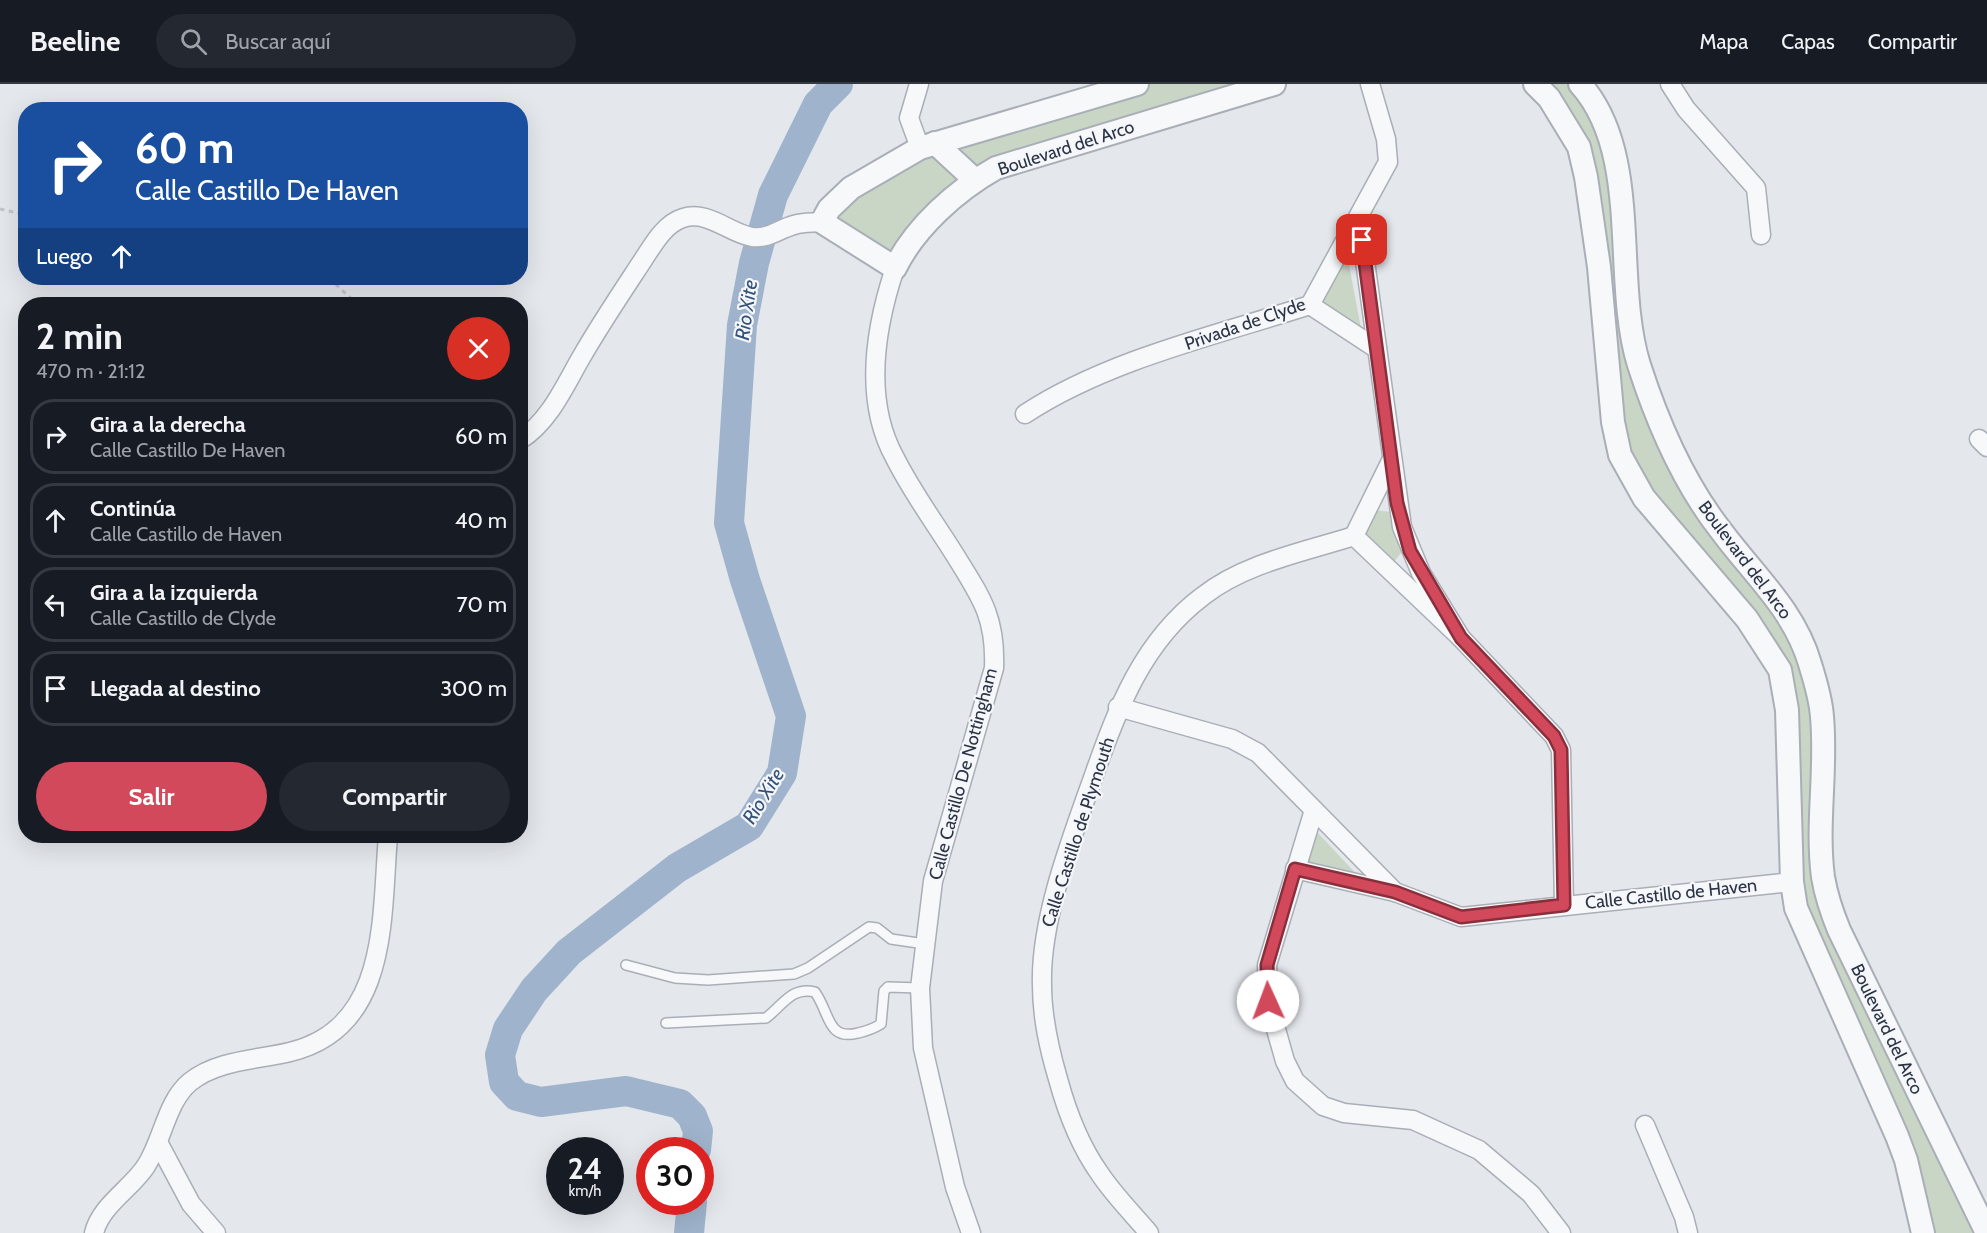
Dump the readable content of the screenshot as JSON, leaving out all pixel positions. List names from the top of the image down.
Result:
{
  "streets": {
    "street": [
      "Boulevard del Arco",
      "Privada de Clyde",
      "Calle Castillo De Nottingham",
      "Calle Castillo de Plymouth",
      "Calle Castillo de Haven"
    ]
  },
  "crossings": [
    ["Boulevard del Arco", "Calle Castillo De Nottingham"],
    ["Boulevard del Arco", "Calle Castillo de Haven"],
    ["Calle Castillo de Plymouth", "Calle Castillo de Haven"]
  ],
  "water": ["Rio Xite"],
  "page": {
    "header": "Beeline",
    "search": "Buscar aquí",
    "nav": ["Mapa", "Capas", "Compartir"],
    "turn": ["60 m", "Calle Castillo De Haven"],
    "then": "Luego",
    "heading": ["2 min", "470 m · 21:12"],
    "list": [
      {
        "name": "Gira a la derecha",
        "note": "Calle Castillo De Haven",
        "value": "60 m"
      },
      {
        "name": "Continúa",
        "note": "Calle Castillo de Haven",
        "value": "40 m"
      },
      {
        "name": "Gira a la izquierda",
        "note": "Calle Castillo de Clyde",
        "value": "70 m"
      },
      {
        "name": "Llegada al destino",
        "value": "300 m"
      }
    ],
    "buttons": ["Salir", "Compartir"],
    "speed": "24 km/h",
    "limit": "30"
  }
}
